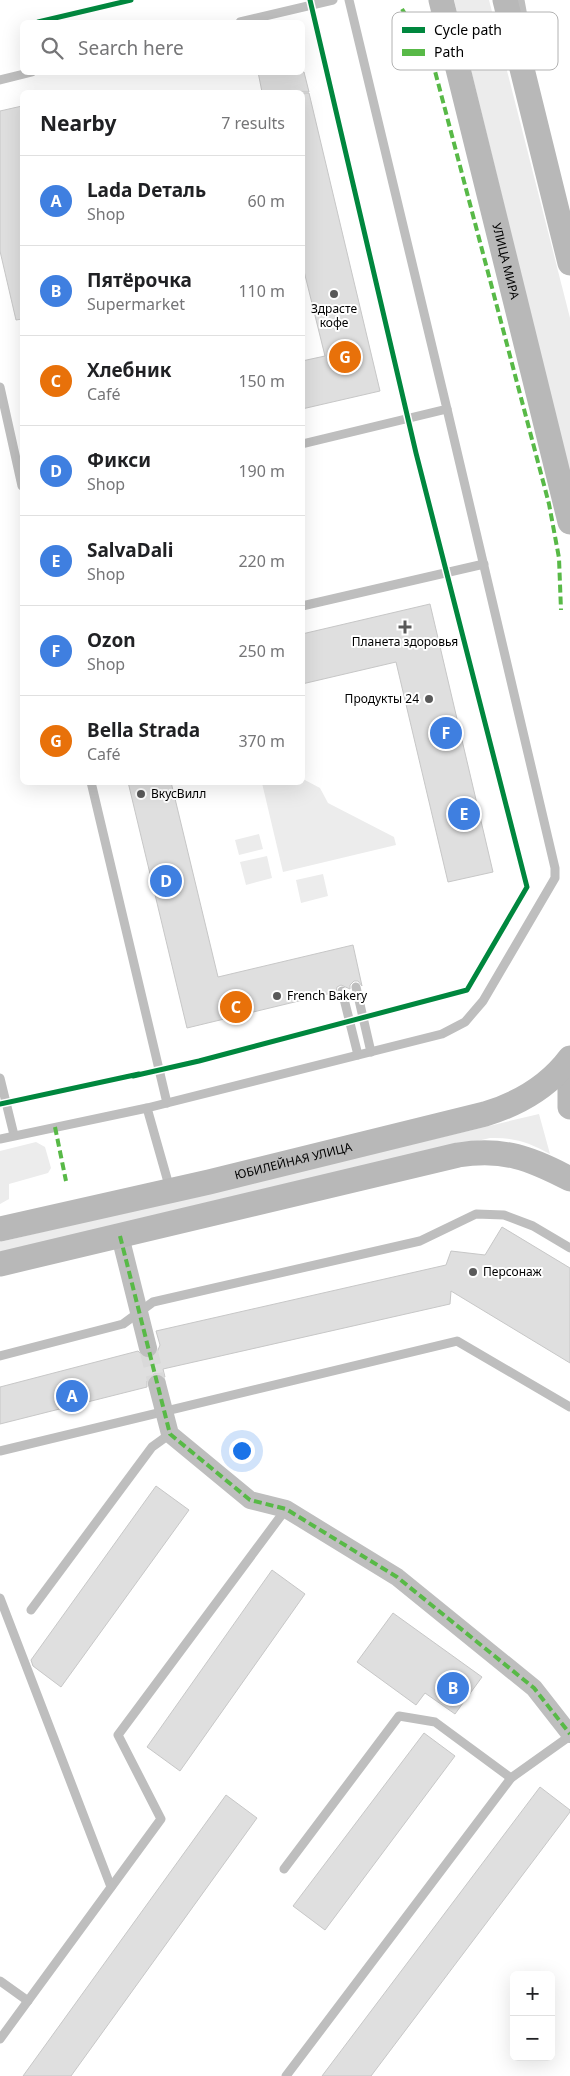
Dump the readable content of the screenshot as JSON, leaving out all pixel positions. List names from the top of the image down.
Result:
{
  "streets": {
    "main road": ["УЛИЦА МИРА", "ЮБИЛЕЙНАЯ УЛИЦА"]
  },
  "places": {
    "other": [
      "Здрасте кофе",
      "Продукты 24",
      "ВкусВилл",
      "French Bakery",
      "Персонаж"
    ],
    "health": ["Планета здоровья"]
  },
  "legend": ["Cycle path", "Path"],
  "page": {
    "search": "Search here",
    "heading": ["Nearby", "7 results"],
    "list": [
      {
        "mark": "A",
        "name": "Lada Dеталь",
        "note": "Shop",
        "value": "60 m"
      },
      {
        "mark": "B",
        "name": "Пятёрочка",
        "note": "Supermarket",
        "value": "110 m"
      },
      {
        "mark": "C",
        "name": "Хлебник",
        "note": "Café",
        "value": "150 m"
      },
      {
        "mark": "D",
        "name": "Фикси",
        "note": "Shop",
        "value": "190 m"
      },
      {
        "mark": "E",
        "name": "SalvaDali",
        "note": "Shop",
        "value": "220 m"
      },
      {
        "mark": "F",
        "name": "Ozon",
        "note": "Shop",
        "value": "250 m"
      },
      {
        "mark": "G",
        "name": "Bella Strada",
        "note": "Café",
        "value": "370 m"
      }
    ],
    "pins": [
      "G",
      "F",
      "E",
      "D",
      "C",
      "A",
      "B"
    ],
    "map_buttons": ["+", "−"]
  }
}
